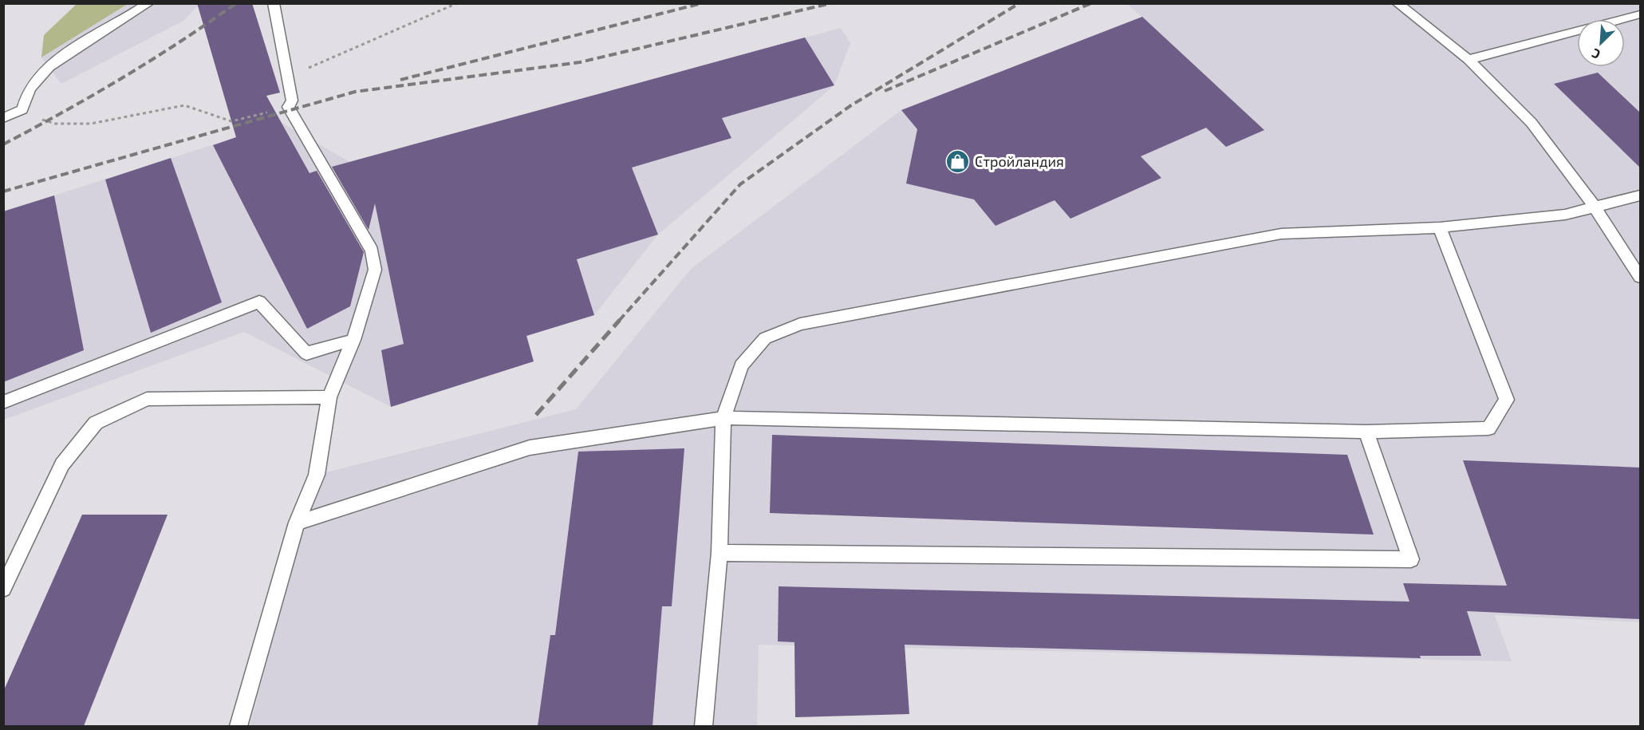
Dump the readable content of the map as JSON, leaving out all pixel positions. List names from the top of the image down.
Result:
{
  "places": {
    "shop": ["Стройландия"]
  },
  "north": "bottom left"
}
